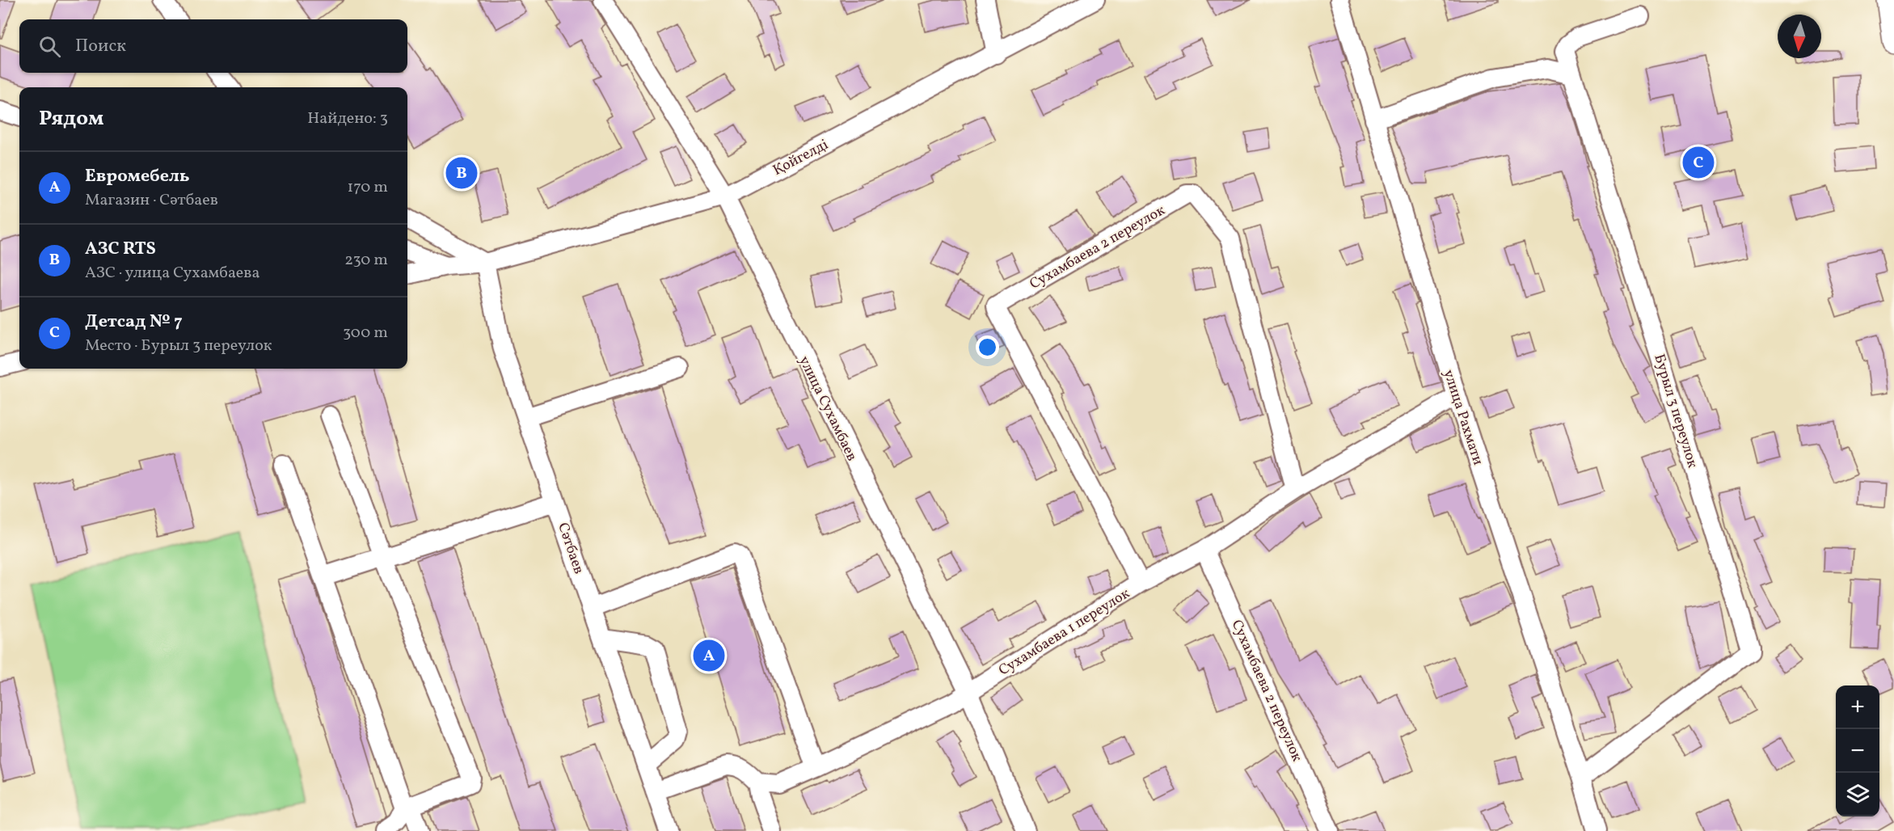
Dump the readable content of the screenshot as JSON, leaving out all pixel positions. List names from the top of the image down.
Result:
{
  "streets": {
    "street": [
      "Қойгелді",
      "Сухамбаева 2 переулок",
      "улица Сухамбаев",
      "Бурыл 3 переулок",
      "улица Рахмати",
      "Сәтбаев",
      "Сухамбаева 1 переулок"
    ]
  },
  "crossings": [
    ["Қойгелді", "улица Сухамбаев"],
    ["Қойгелді", "Сәтбаев"],
    ["Сухамбаева 2 переулок", "Сухамбаева 1 переулок"],
    ["улица Сухамбаев", "Сухамбаева 1 переулок"],
    ["Бурыл 3 переулок", "улица Рахмати"],
    ["улица Рахмати", "Сухамбаева 1 переулок"]
  ],
  "north": "bottom",
  "page": {
    "search": "Поиск",
    "heading": ["Рядом", "Найдено: 3"],
    "pins": ["C", "B", "A"],
    "list": [
      {
        "mark": "A",
        "name": "Евромебель",
        "note": "Магазин · Сәтбаев",
        "value": "170 m"
      },
      {
        "mark": "B",
        "name": "АЗС RTS",
        "note": "АЗС · улица Сухамбаева",
        "value": "230 m"
      },
      {
        "mark": "C",
        "name": "Детсад № 7",
        "note": "Место · Бурыл 3 переулок",
        "value": "300 m"
      }
    ],
    "map_buttons": ["+", "−"]
  }
}
